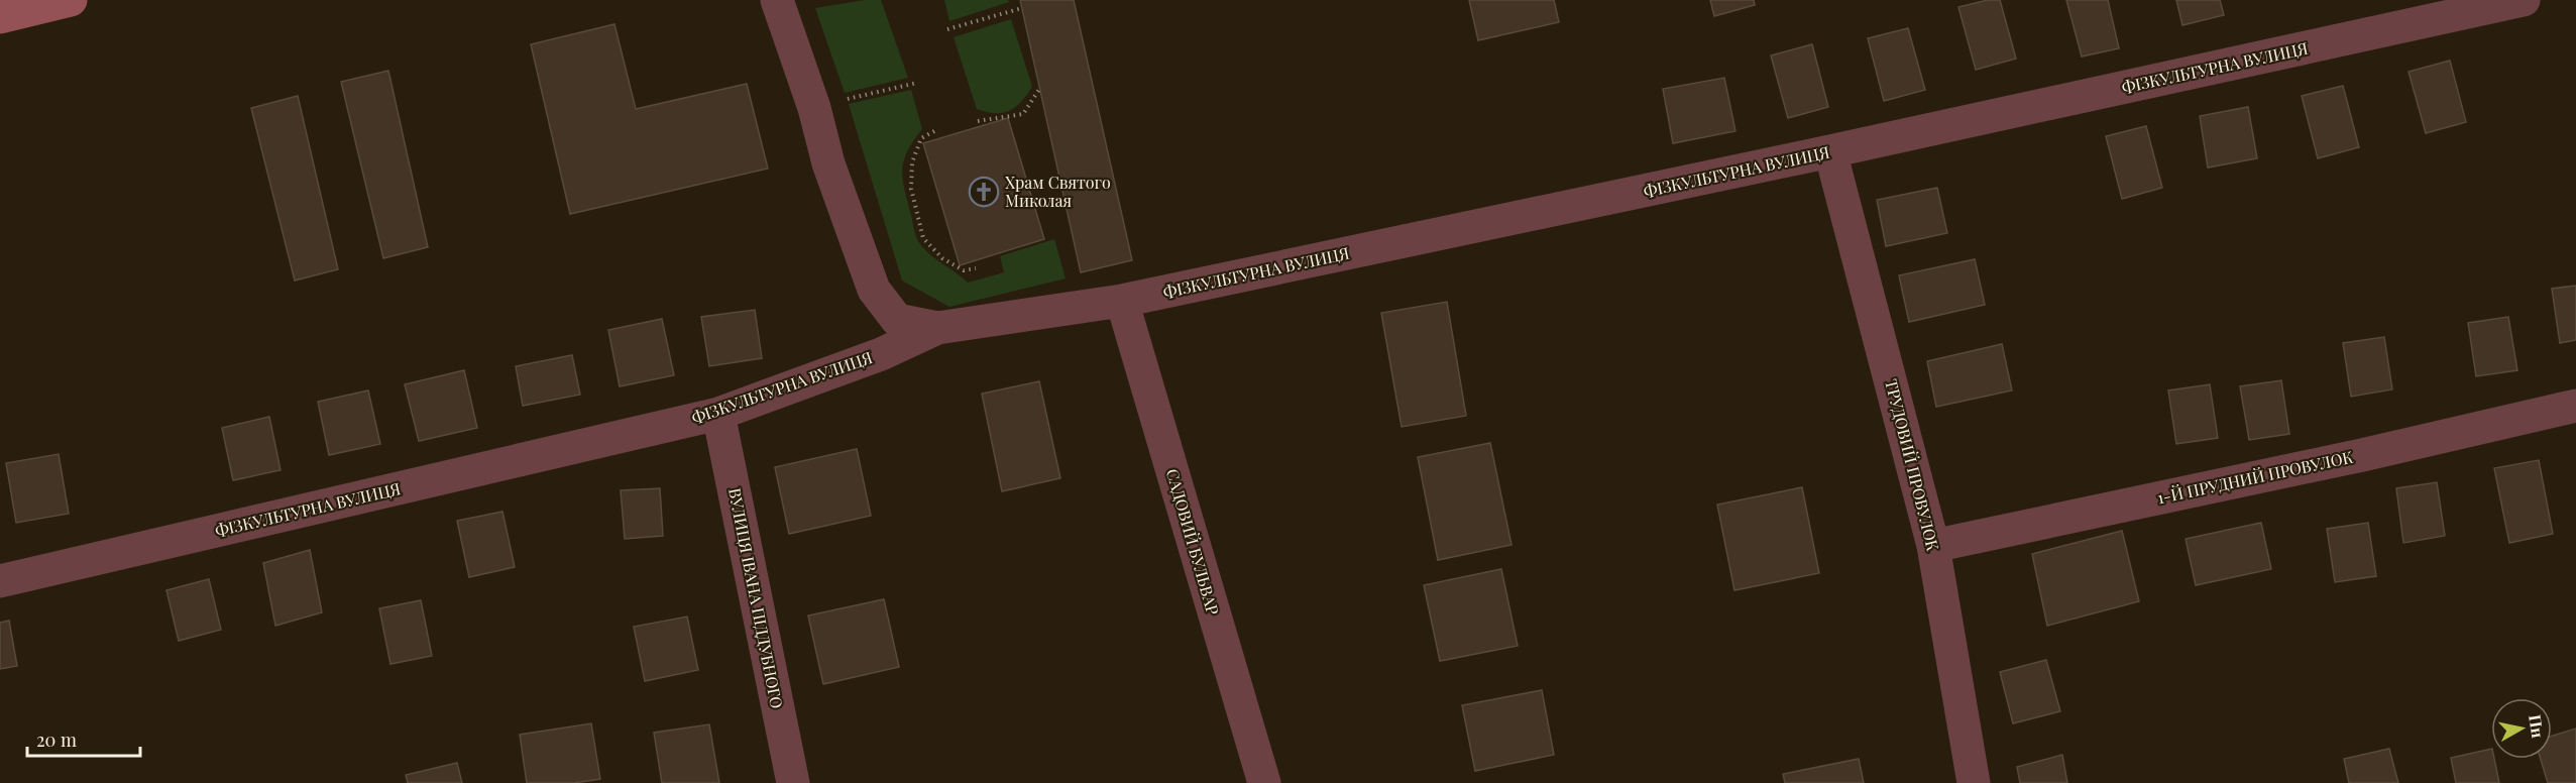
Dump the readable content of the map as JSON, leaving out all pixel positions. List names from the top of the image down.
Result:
{
  "streets": {
    "street": [
      "ФІЗКУЛЬТУРНА ВУЛИЦЯ",
      "ТРУДОВИЙ ПРОВУЛОК",
      "1-Й ПРУДНИЙ ПРОВУЛОК",
      "САДОВИЙ БУЛЬВАР",
      "ВУЛИЦЯ ІВАНА ПІДДУБНОГО"
    ]
  },
  "crossings": [
    ["ФІЗКУЛЬТУРНА ВУЛИЦЯ", "ТРУДОВИЙ ПРОВУЛОК"],
    ["ФІЗКУЛЬТУРНА ВУЛИЦЯ", "САДОВИЙ БУЛЬВАР"],
    ["ФІЗКУЛЬТУРНА ВУЛИЦЯ", "ВУЛИЦЯ ІВАНА ПІДДУБНОГО"],
    ["ТРУДОВИЙ ПРОВУЛОК", "1-Й ПРУДНИЙ ПРОВУЛОК"]
  ],
  "places": {
    "church": ["Храм Святого Миколая"]
  },
  "scale_bar": "20 m",
  "north": "right"
}
